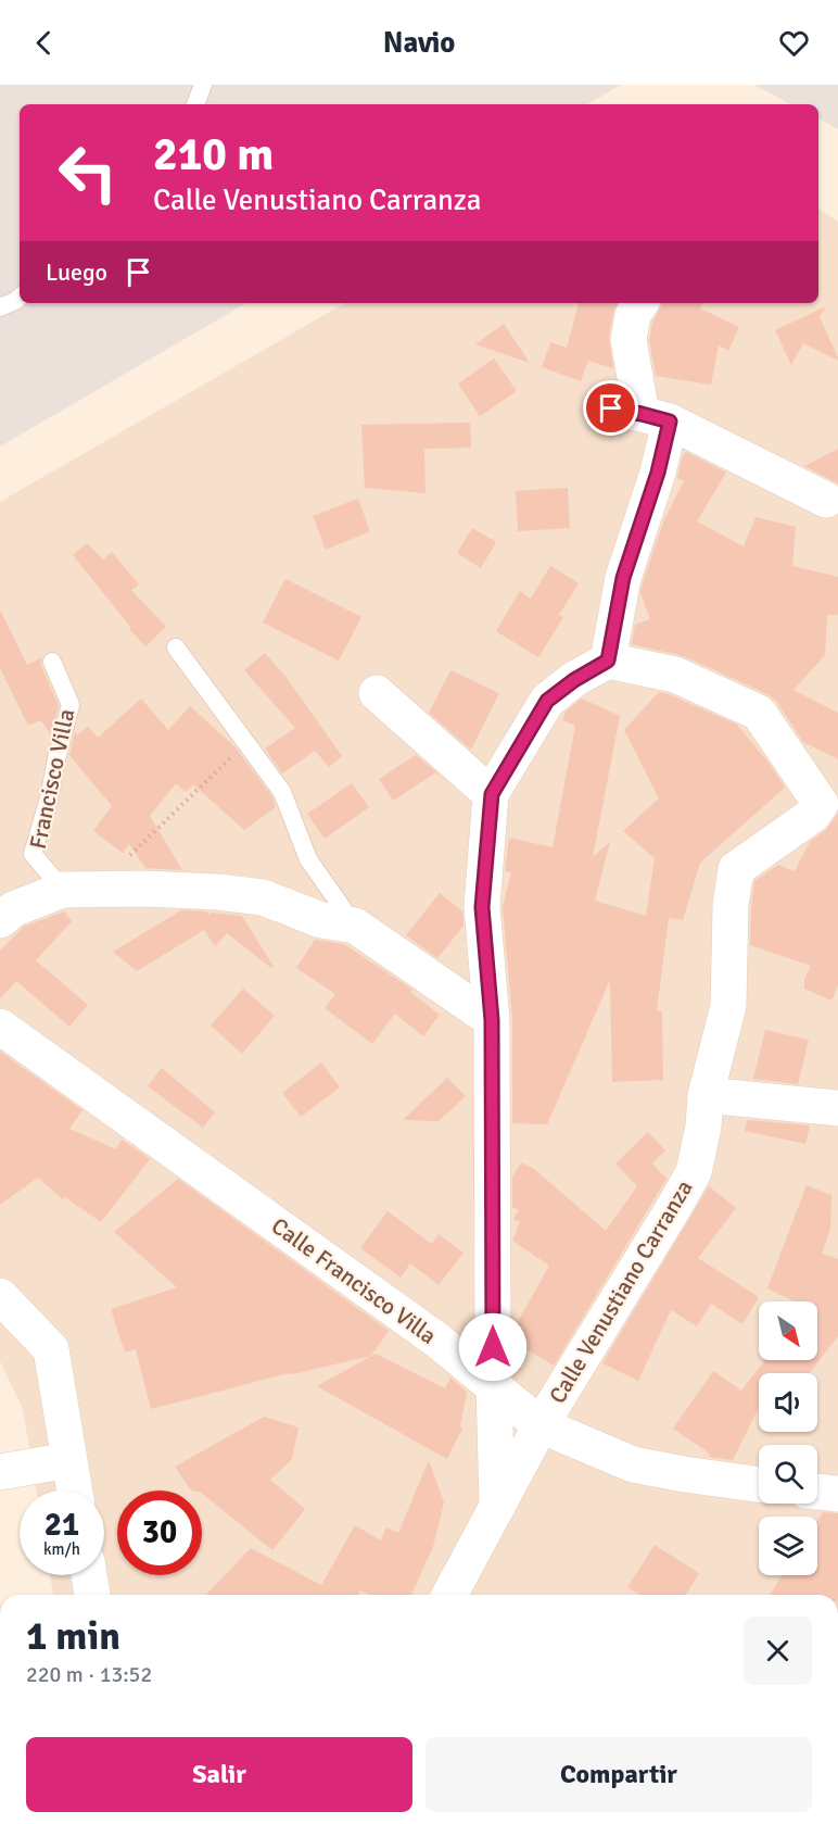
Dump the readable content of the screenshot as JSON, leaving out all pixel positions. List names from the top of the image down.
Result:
{
  "streets": {
    "street": ["Calle Francisco Villa", "Calle Venustiano Carranza"],
    "lane": ["Francisco Villa"]
  },
  "crossings": [
    ["Calle Francisco Villa", "Calle Venustiano Carranza"]
  ],
  "north": "bottom right",
  "page": {
    "header": "Navio",
    "turn": ["210 m", "Calle Venustiano Carranza"],
    "then": "Luego",
    "speed": "21 km/h",
    "limit": "30",
    "heading": ["1 min", "220 m · 13:52"],
    "buttons": ["Salir", "Compartir"]
  }
}
